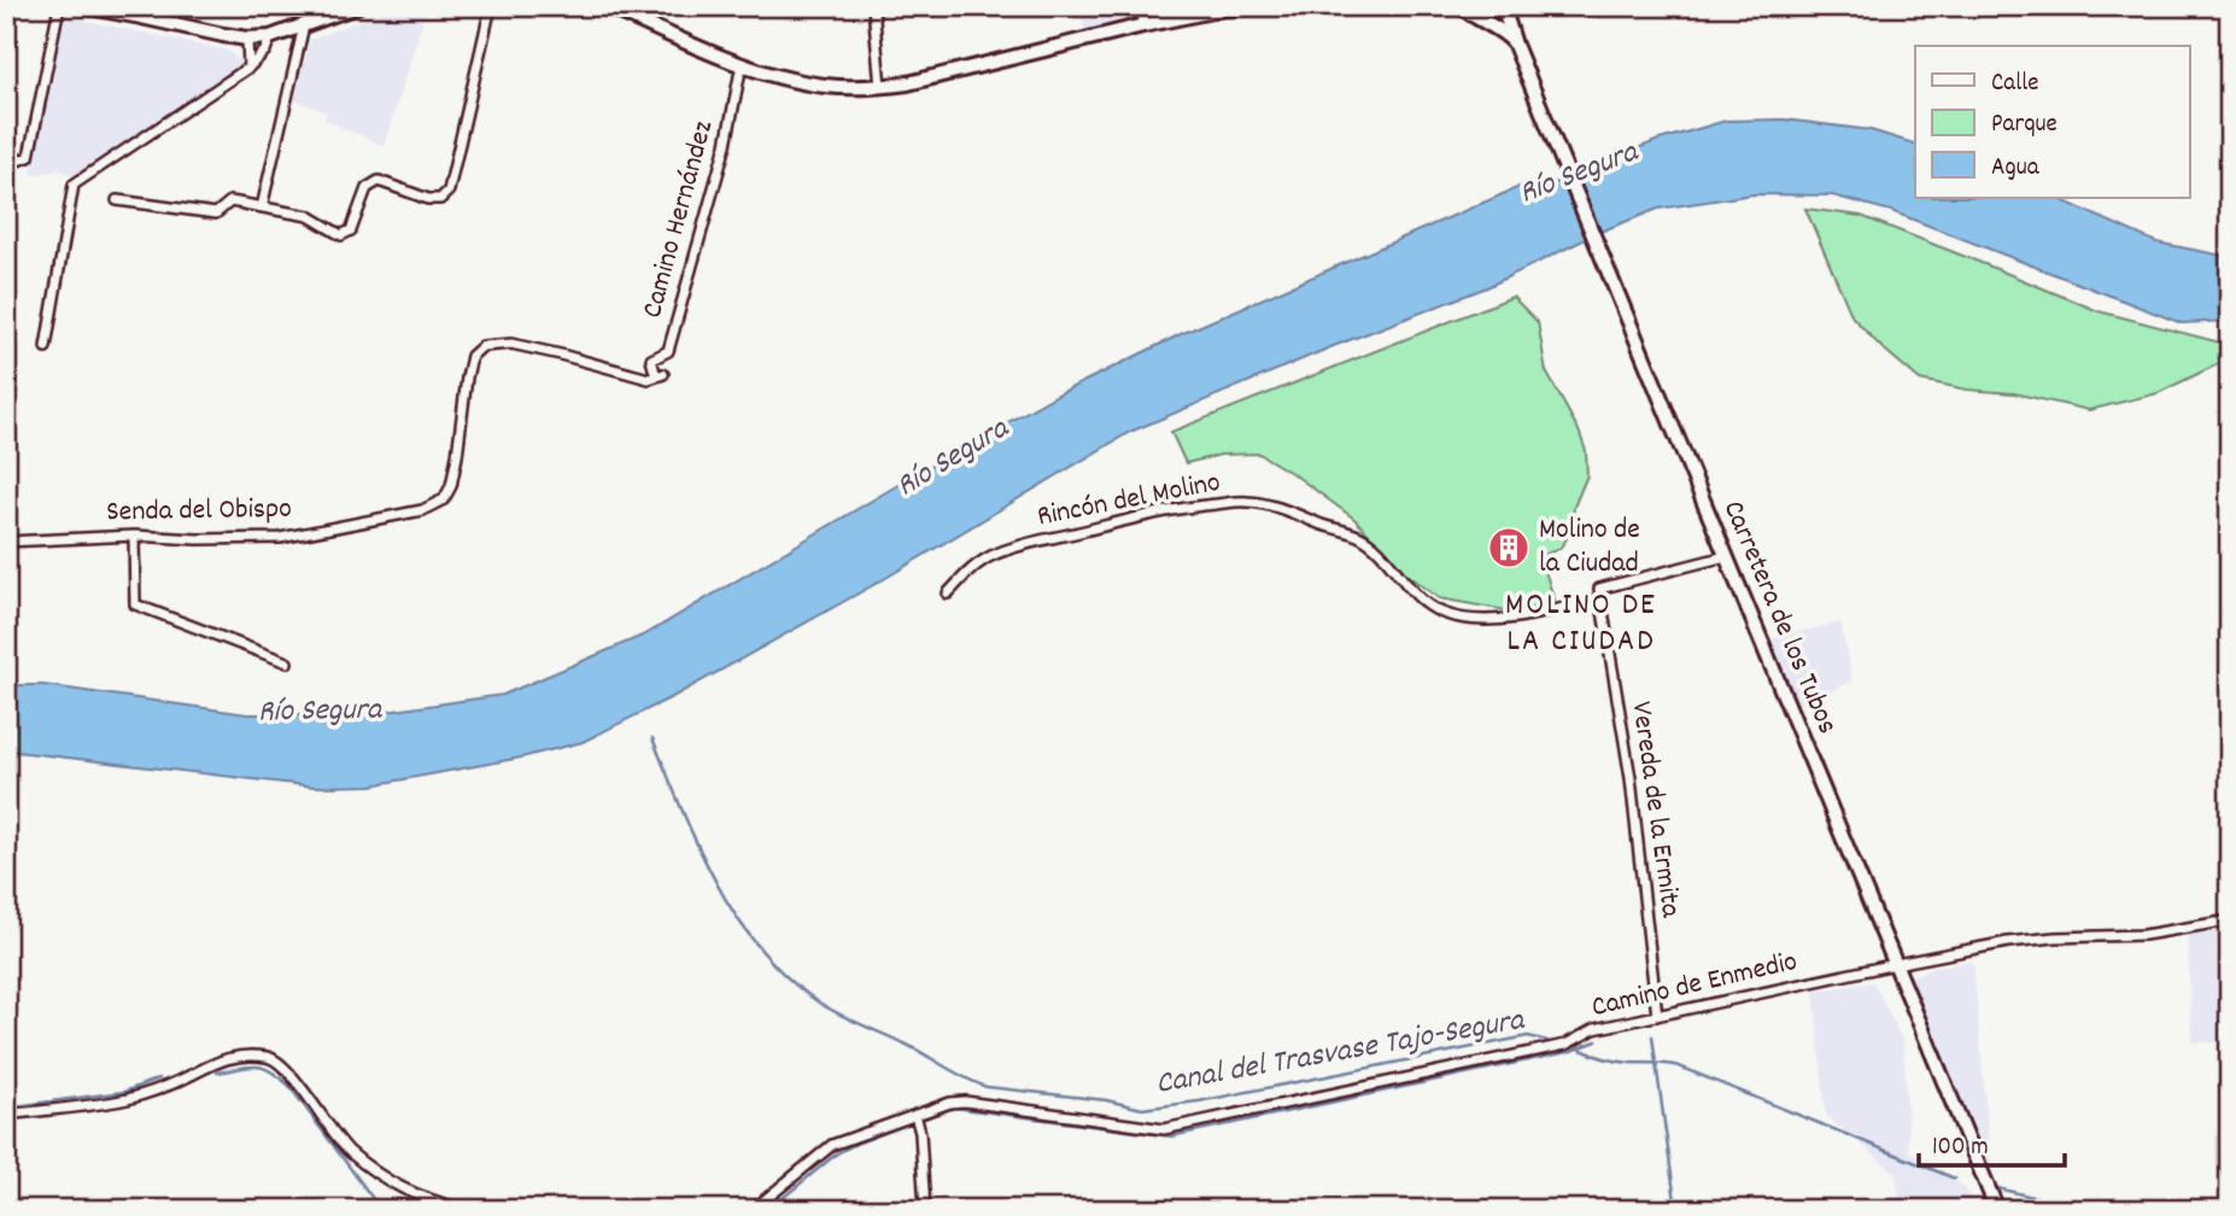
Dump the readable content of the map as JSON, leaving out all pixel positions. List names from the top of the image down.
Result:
{
  "streets": {
    "street": [
      "Camino Hernández",
      "Rincón del Molino",
      "Senda del Obispo",
      "Carretera de los Tubos",
      "Vereda de la Ermita",
      "Camino de Enmedio"
    ]
  },
  "crossings": [
    ["Camino Hernández", "Senda del Obispo"],
    ["Rincón del Molino", "Vereda de la Ermita"],
    ["Carretera de los Tubos", "Camino de Enmedio"],
    ["Vereda de la Ermita", "Camino de Enmedio"]
  ],
  "districts": ["MOLINO DE LA CIUDAD"],
  "water": ["Río Segura", "Canal del Trasvase Tajo-Segura"],
  "places": {
    "building": ["Molino de la Ciudad"]
  },
  "legend": ["Calle", "Parque", "Agua"],
  "scale_bar": "100 m"
}
